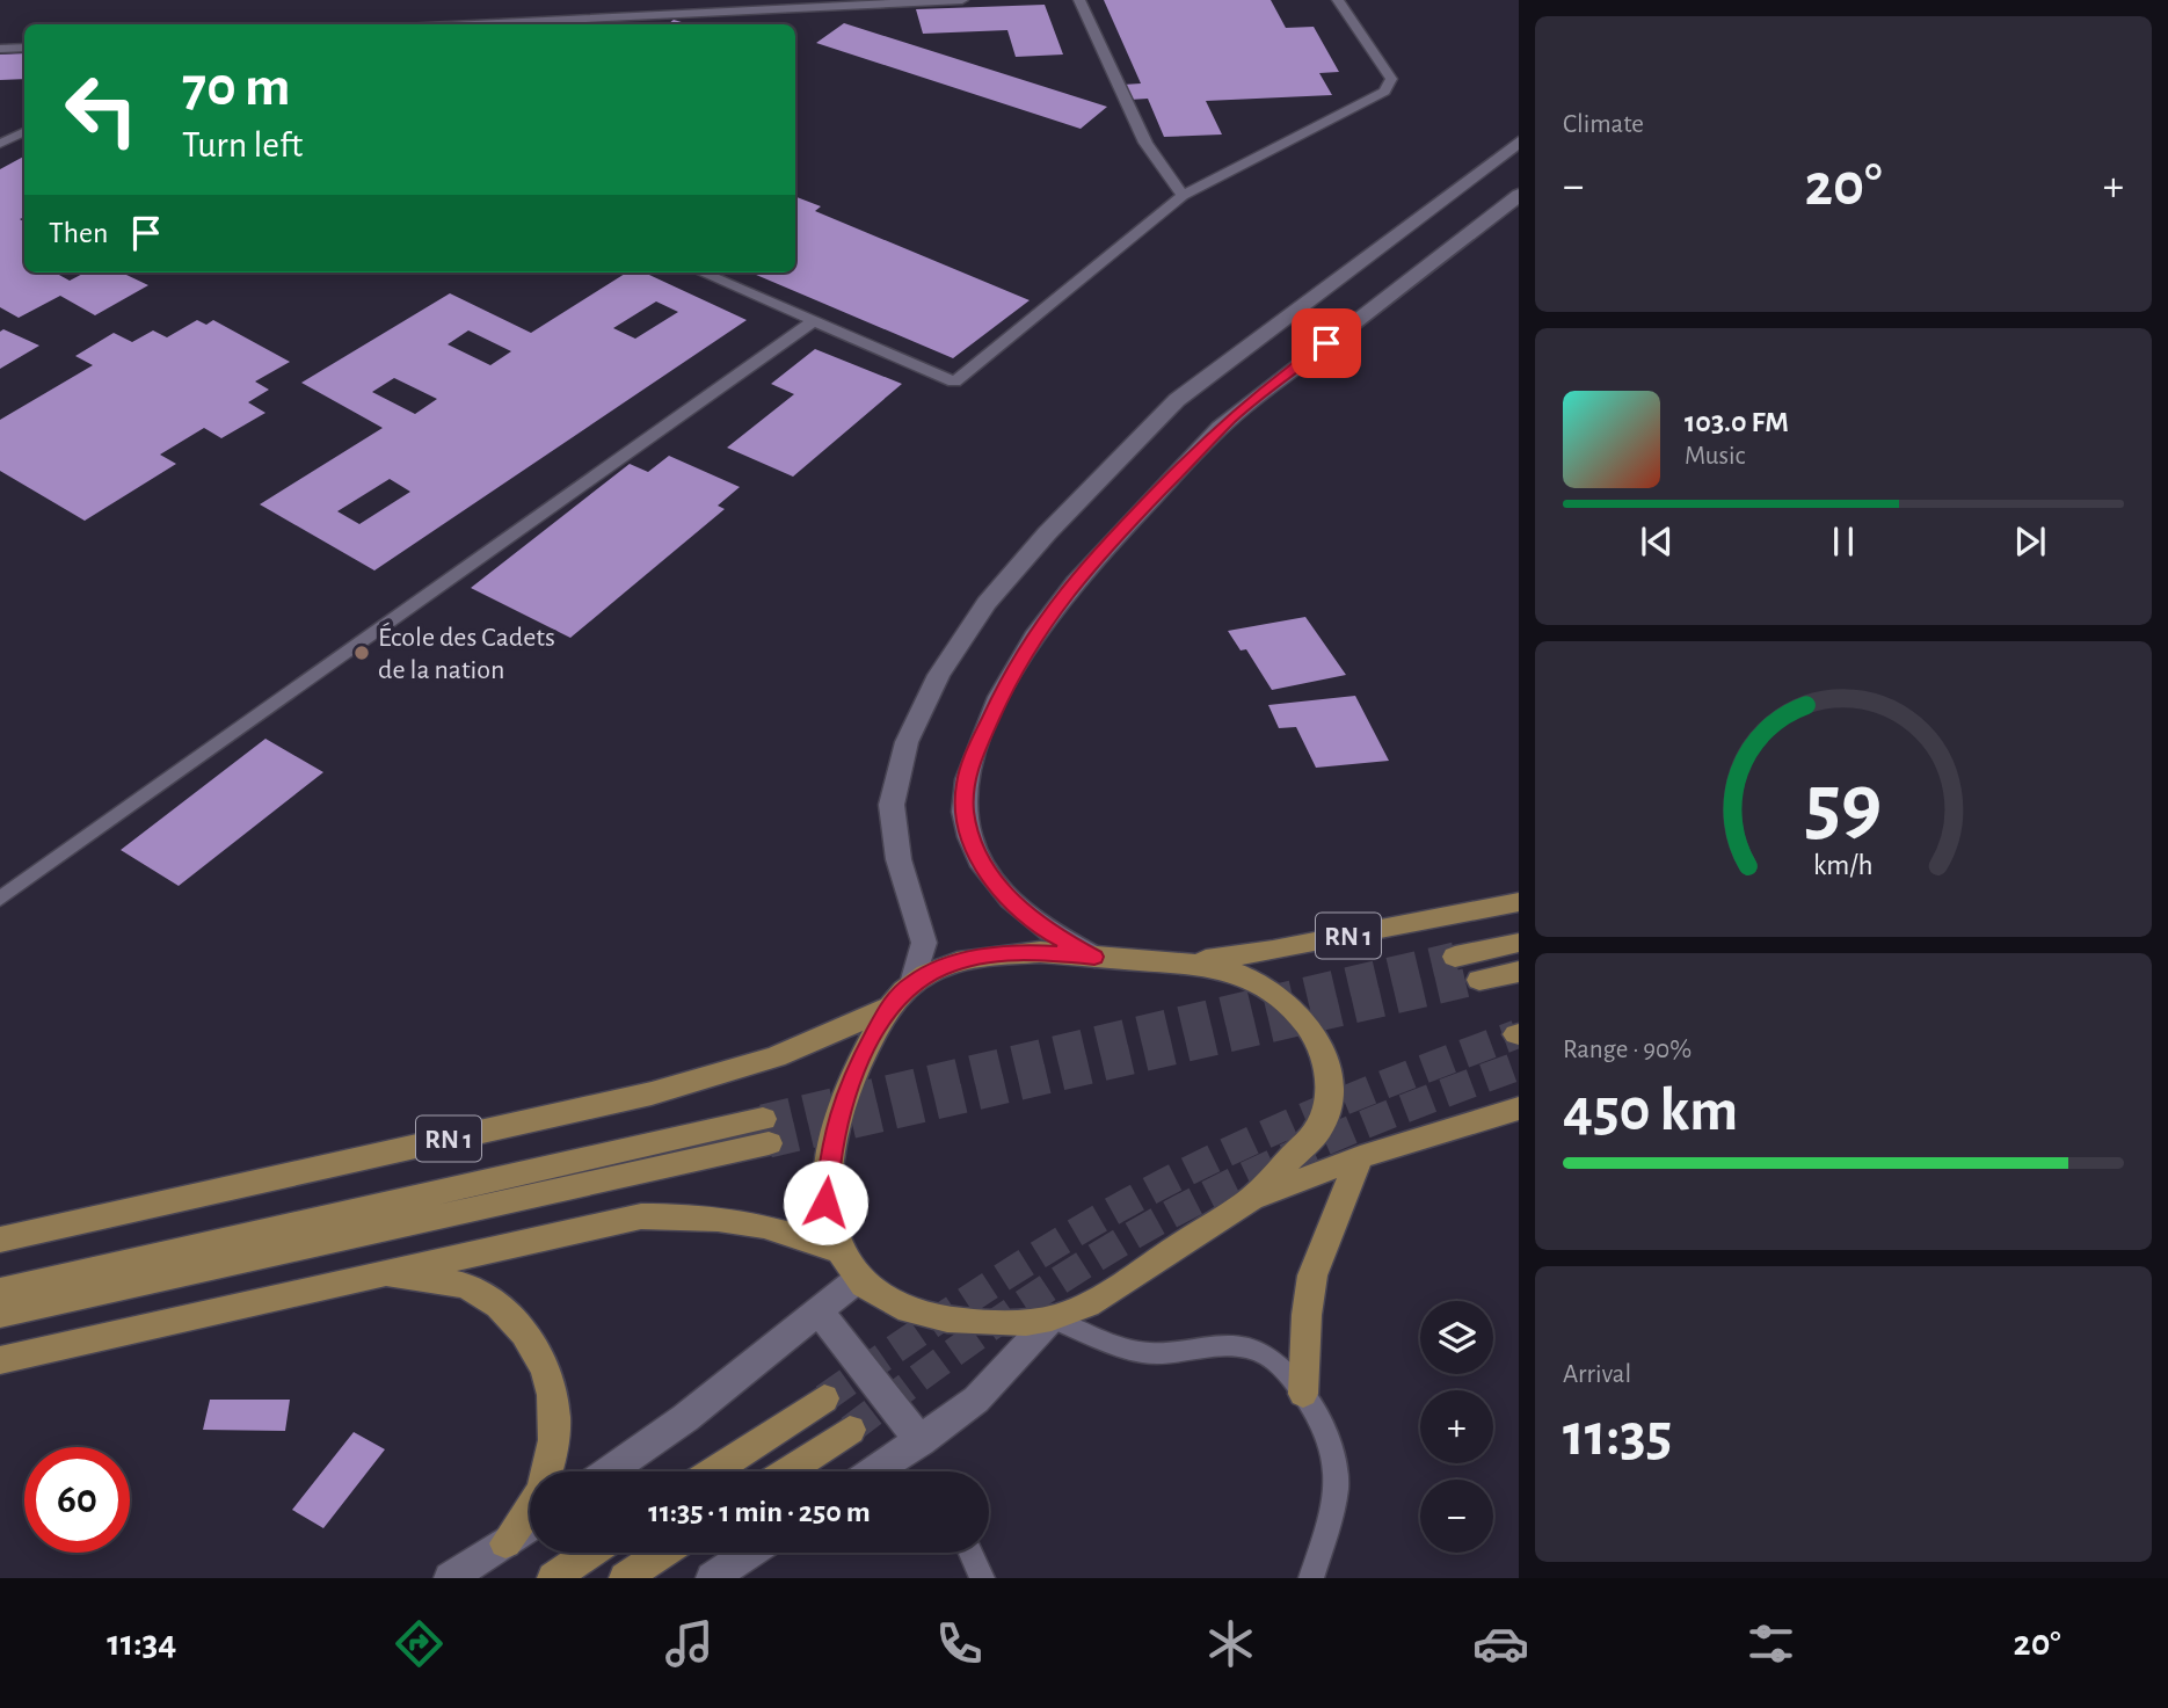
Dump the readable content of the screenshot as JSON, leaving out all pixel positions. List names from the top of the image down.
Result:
{
  "streets": {
    "main road": ["RN 1"]
  },
  "places": ["École des Cadets de la nation"],
  "page": {
    "tile": [
      "Climate",
      ["Range · 90%", "450 km"],
      ["Arrival", "11:35"]
    ],
    "turn": ["70 m", "Turn left"],
    "heat": ["−", "20°", "+"],
    "then": "Then",
    "song": ["103.0 FM", "Music"],
    "map_buttons": ["+", "−"],
    "limit": "60",
    "trip": "11:35 · 1 min · 250 m",
    "tabs": ["11:34", "20°"],
    "gauge": ["59", "km/h"]
  }
}
